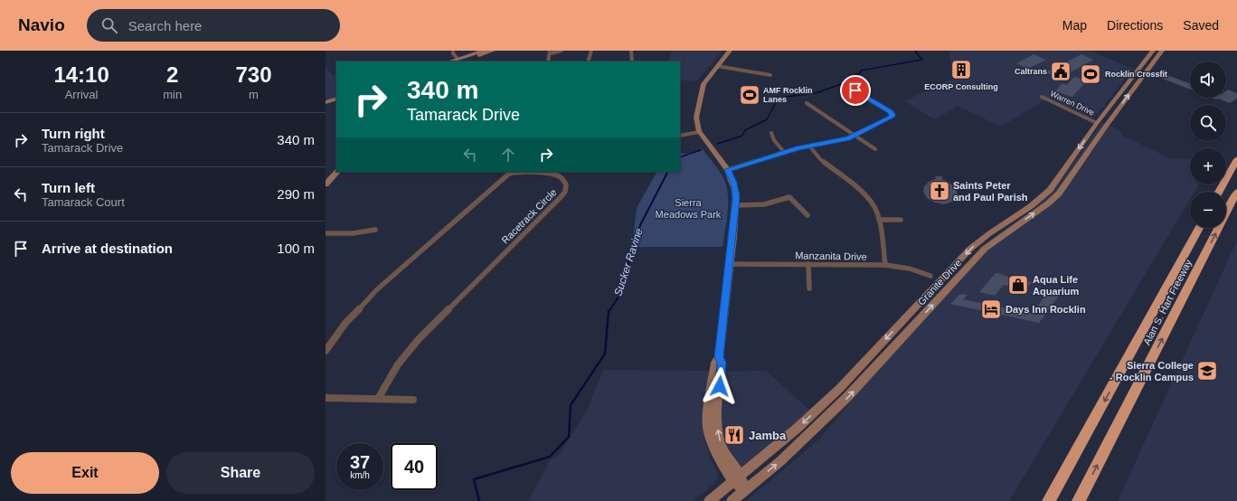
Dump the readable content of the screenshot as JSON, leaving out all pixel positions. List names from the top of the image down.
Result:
{
  "streets": {
    "highway": ["Alan S. Hart Freeway"],
    "street": [
      "Warren Drive",
      "Racetrack Circle",
      "Manzanita Drive",
      "Granite Drive"
    ]
  },
  "crossings": [
    ["Warren Drive", "Granite Drive"]
  ],
  "water": ["Sucker Ravine"],
  "parks": ["Sierra Meadows Park"],
  "places": {
    "building": ["ECORP Consulting"],
    "public building": ["Caltrans"],
    "sports": ["Rocklin Crossfit", "AMF Rocklin Lanes"],
    "church": ["Saints Peter and Paul Parish"],
    "shop": ["Aqua Life Aquarium"],
    "hotel": ["Days Inn Rocklin"],
    "school or university": ["Sierra College - Rocklin Campus"],
    "restaurant": ["Jamba"]
  },
  "page": {
    "header": "Navio",
    "search": "Search here",
    "nav": ["Map", "Directions", "Saved"],
    "eta": [
      "14:10",
      "Arrival",
      "2",
      "min",
      "730",
      "m"
    ],
    "map_buttons": ["+", "−"],
    "turn": ["340 m", "Tamarack Drive"],
    "list": [
      {
        "name": "Turn right",
        "note": "Tamarack Drive",
        "value": "340 m"
      },
      {
        "name": "Turn left",
        "note": "Tamarack Court",
        "value": "290 m"
      },
      {
        "name": "Arrive at destination",
        "value": "100 m"
      }
    ],
    "speed": "37 km/h",
    "limit": "40",
    "buttons": ["Exit", "Share"]
  }
}
